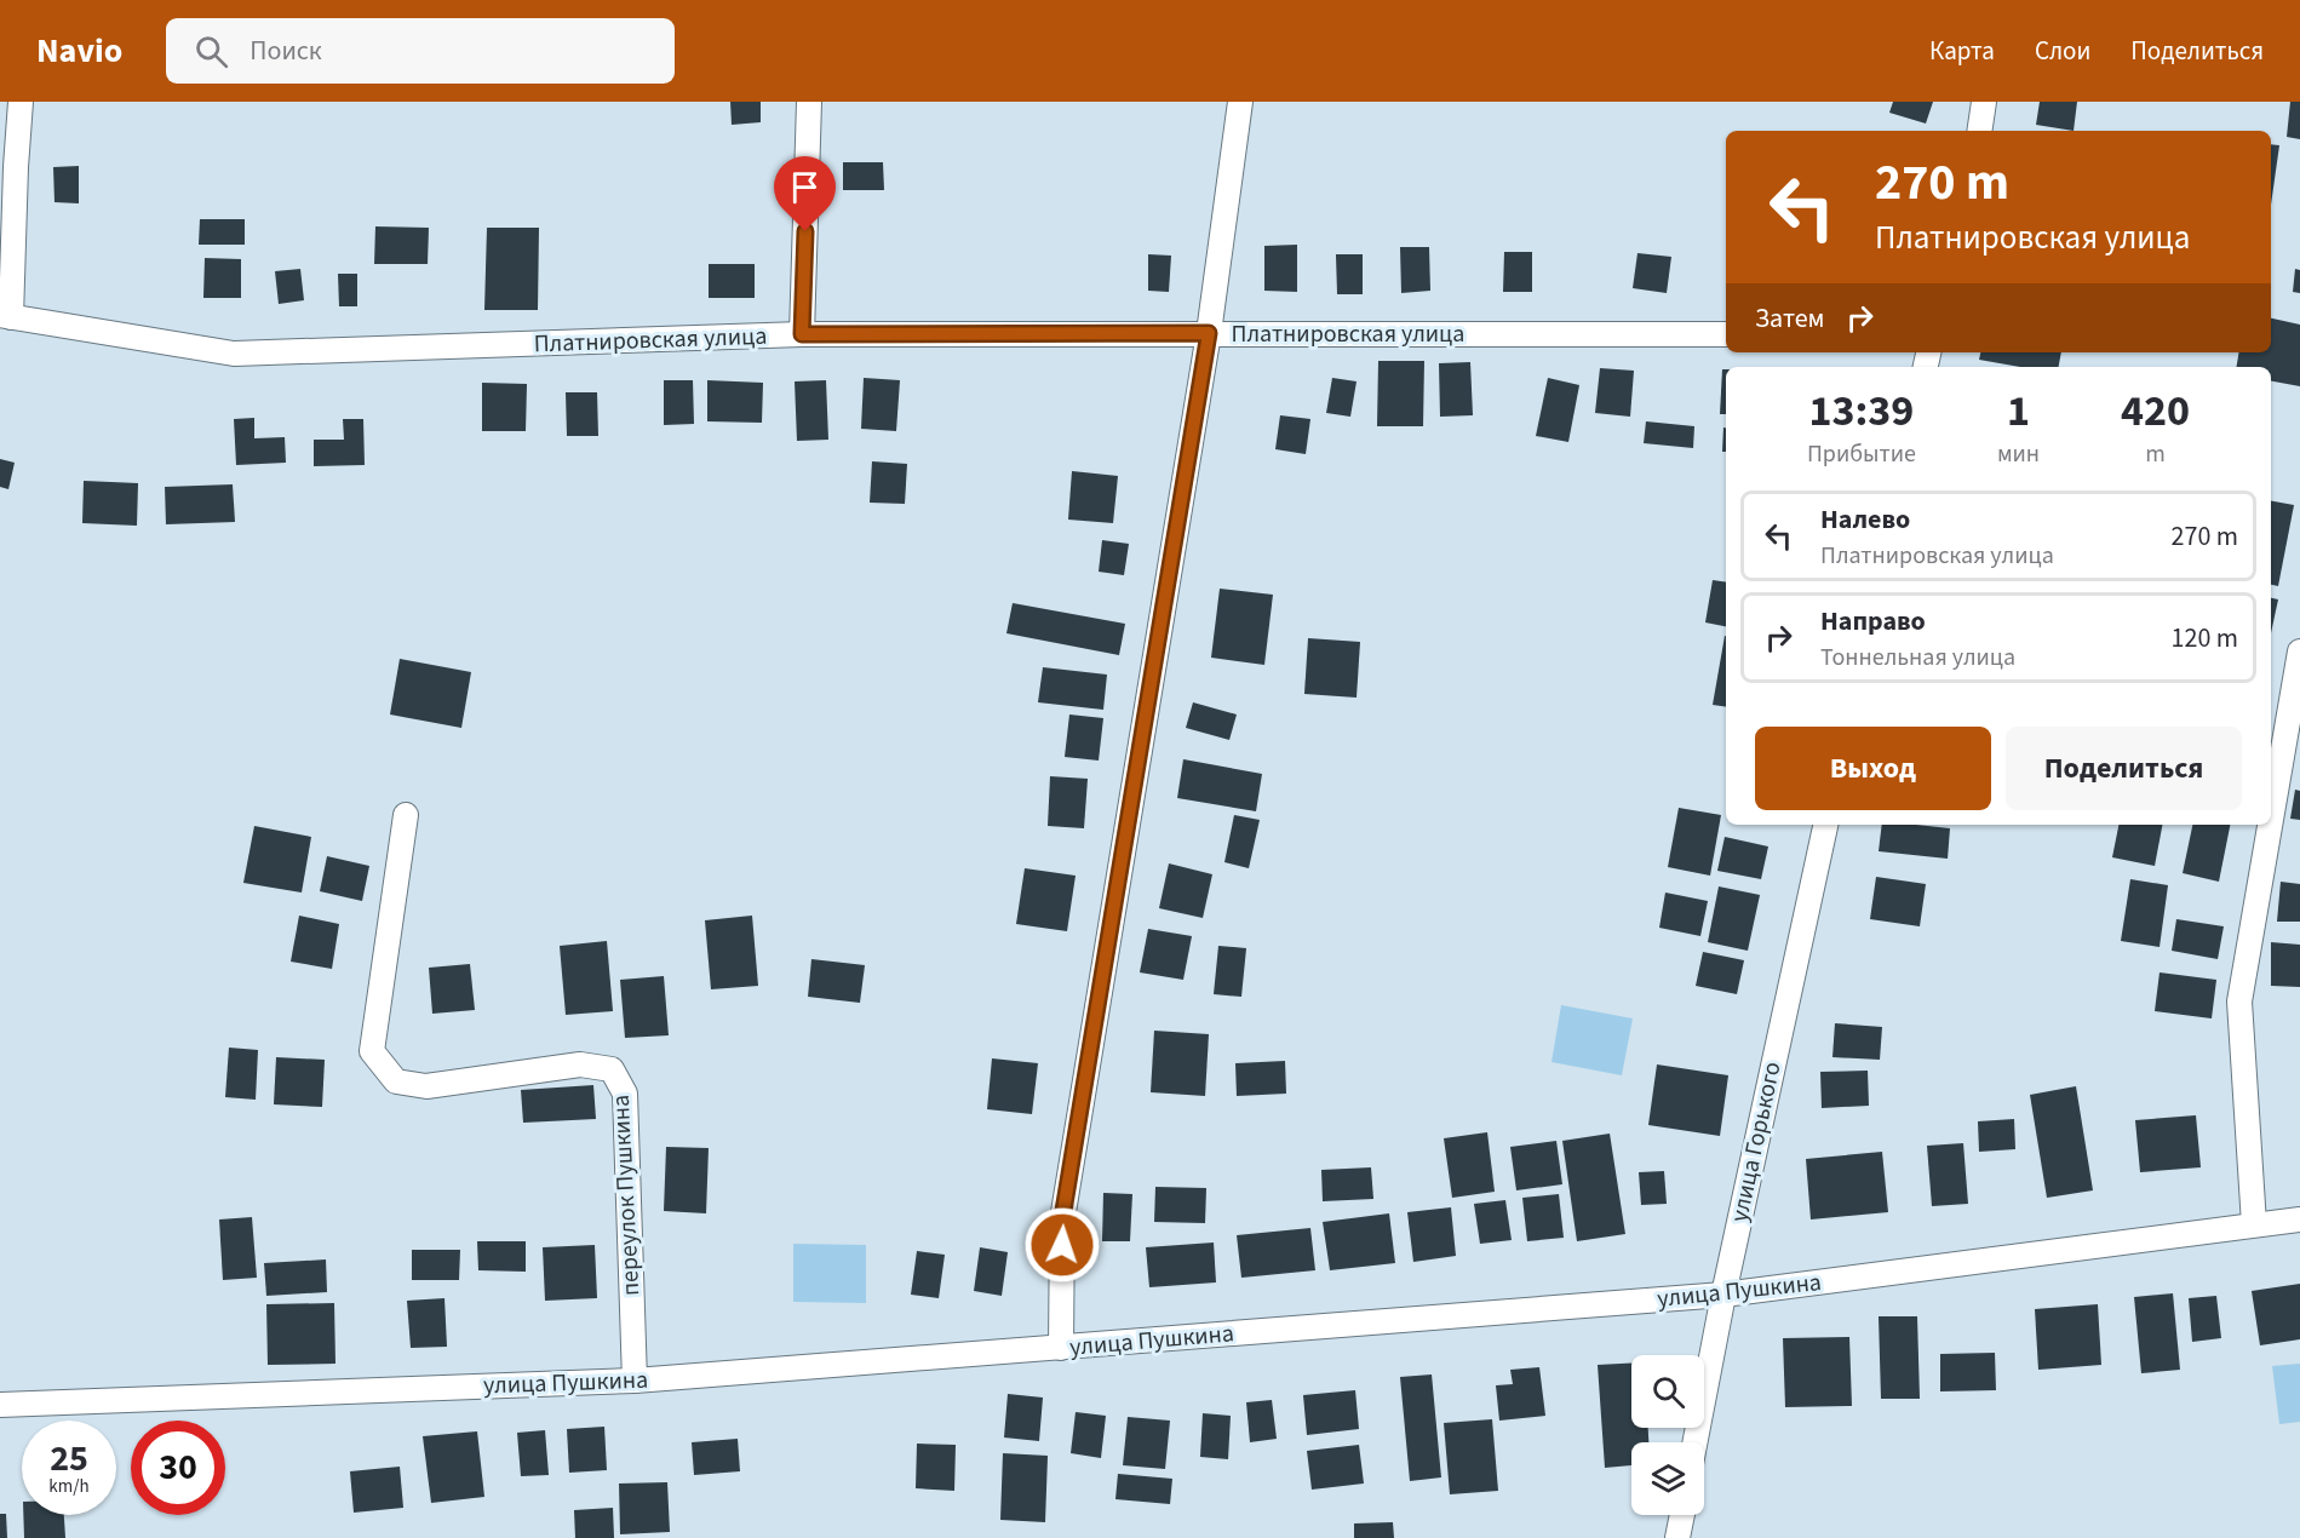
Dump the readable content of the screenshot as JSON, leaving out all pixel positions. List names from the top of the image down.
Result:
{
  "streets": {
    "street": [
      "Платнировская улица",
      "улица Горького",
      "переулок Пушкина",
      "улица Пушкина"
    ]
  },
  "crossings": [
    ["улица Горького", "улица Пушкина"],
    ["переулок Пушкина", "улица Пушкина"]
  ],
  "page": {
    "header": "Navio",
    "search": "Поиск",
    "nav": ["Карта", "Слои", "Поделиться"],
    "turn": ["270 m", "Платнировская улица"],
    "then": "Затем",
    "eta": [
      "13:39",
      "Прибытие",
      "1",
      "мин",
      "420",
      "m"
    ],
    "list": [
      {
        "name": "Налево",
        "note": "Платнировская улица",
        "value": "270 m"
      },
      {
        "name": "Направо",
        "note": "Тоннельная улица",
        "value": "120 m"
      }
    ],
    "buttons": ["Выход", "Поделиться"],
    "speed": "25 km/h",
    "limit": "30"
  }
}
